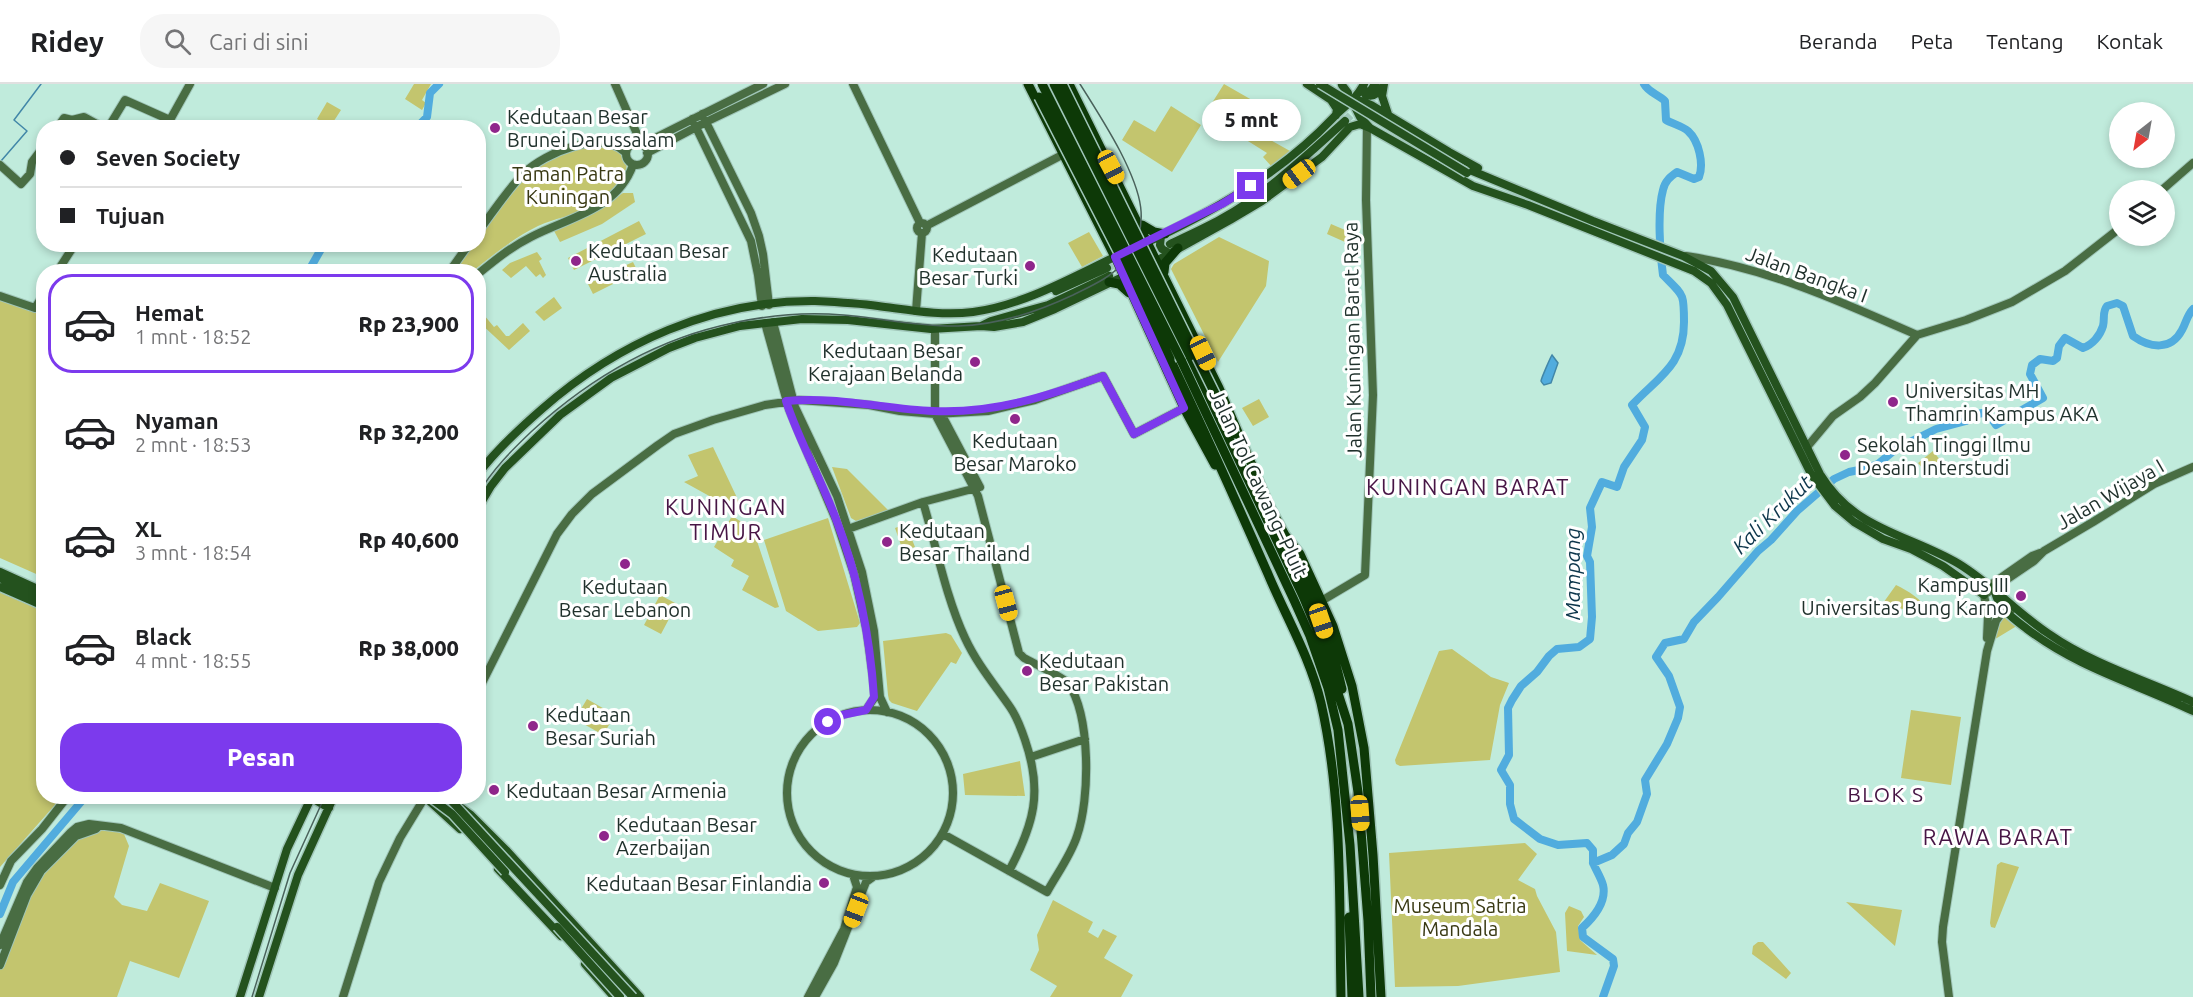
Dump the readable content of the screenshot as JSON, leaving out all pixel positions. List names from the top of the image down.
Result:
{
  "streets": {
    "highway": ["Jalan Tol Cawang–Pluit"],
    "street": ["Jalan Bangka I", "Jalan Kuningan Barat Raya", "Jalan Wijaya I"]
  },
  "districts": [
    "KUNINGAN BARAT",
    "KUNINGAN TIMUR",
    "BLOK S",
    "RAWA BARAT"
  ],
  "water": ["Kali Krukut", "Mampang"],
  "parks": ["Taman Patra Kuningan", "Museum Satria Mandala"],
  "places": [
    "Kedutaan Besar Brunei Darussalam",
    "Kedutaan Besar Australia",
    "Kedutaan Besar Turki",
    "Kedutaan Besar Kerajaan Belanda",
    "Universitas MH Thamrin Kampus AKA",
    "Kedutaan Besar Maroko",
    "Sekolah Tinggi Ilmu Desain Interstudi",
    "Kedutaan Besar Thailand",
    "Kedutaan Besar Lebanon",
    "Kampus III Universitas Bung Karno",
    "Kedutaan Besar Pakistan",
    "Kedutaan Besar Suriah",
    "Kedutaan Besar Armenia",
    "Kedutaan Besar Azerbaijan",
    "Kedutaan Besar Finlandia"
  ],
  "north": "bottom left",
  "page": {
    "header": "Ridey",
    "search": "Cari di sini",
    "nav": [
      "Beranda",
      "Peta",
      "Tentang",
      "Kontak"
    ],
    "bubble": "5 mnt",
    "banner": ["Seven Society", "Tujuan"],
    "list": [
      {
        "name": "Hemat",
        "note": "1 mnt · 18:52",
        "value": "Rp 23,900"
      },
      {
        "name": "Nyaman",
        "note": "2 mnt · 18:53",
        "value": "Rp 32,200"
      },
      {
        "name": "XL",
        "note": "3 mnt · 18:54",
        "value": "Rp 40,600"
      },
      {
        "name": "Black",
        "note": "4 mnt · 18:55",
        "value": "Rp 38,000"
      }
    ],
    "buttons": "Pesan"
  }
}
